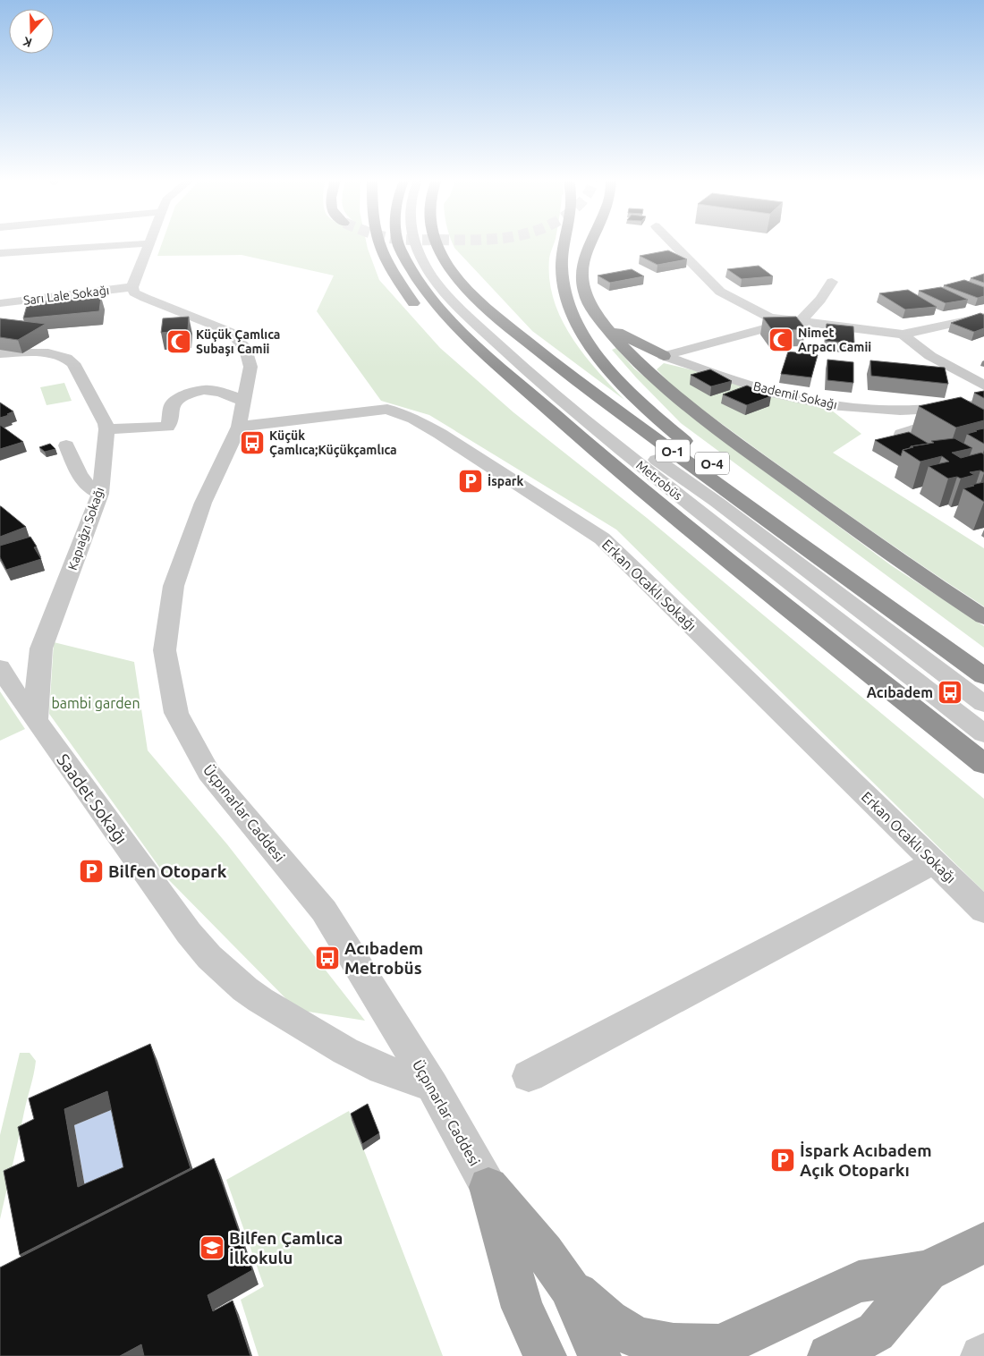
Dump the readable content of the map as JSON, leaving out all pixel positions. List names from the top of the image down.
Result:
{
  "streets": {
    "highway": ["O-1", "O-4"],
    "main road": ["Üçpınarlar Caddesi"],
    "street": [
      "Sarı Lale Sokağı",
      "Bademil Sokağı",
      "Metrobüs",
      "Kapıağzı Sokağı",
      "Erkan Ocaklı Sokağı",
      "Saadet Sokağı"
    ]
  },
  "crossings": [
    ["Sarı Lale Sokağı", "Üçpınarlar Caddesi"],
    ["O-1", "O-4"],
    ["Kapıağzı Sokağı", "Saadet Sokağı"],
    ["Erkan Ocaklı Sokağı", "Üçpınarlar Caddesi"],
    ["Saadet Sokağı", "Üçpınarlar Caddesi"]
  ],
  "parks": ["bambi garden"],
  "places": {
    "mosque": ["Nimet Arpacı Camii", "Küçük Çamlıca Subaşı Camii"],
    "bus stop": ["Küçük Çamlıca;Küçükçamlıca", "Acıbadem", "Acıbadem Metrobüs"],
    "parking": ["İspark", "Bilfen Otopark", "İspark Acıbadem Açık Otoparkı"],
    "school or university": ["Bilfen Çamlıca İlkokulu"]
  },
  "north": "bottom"
}
